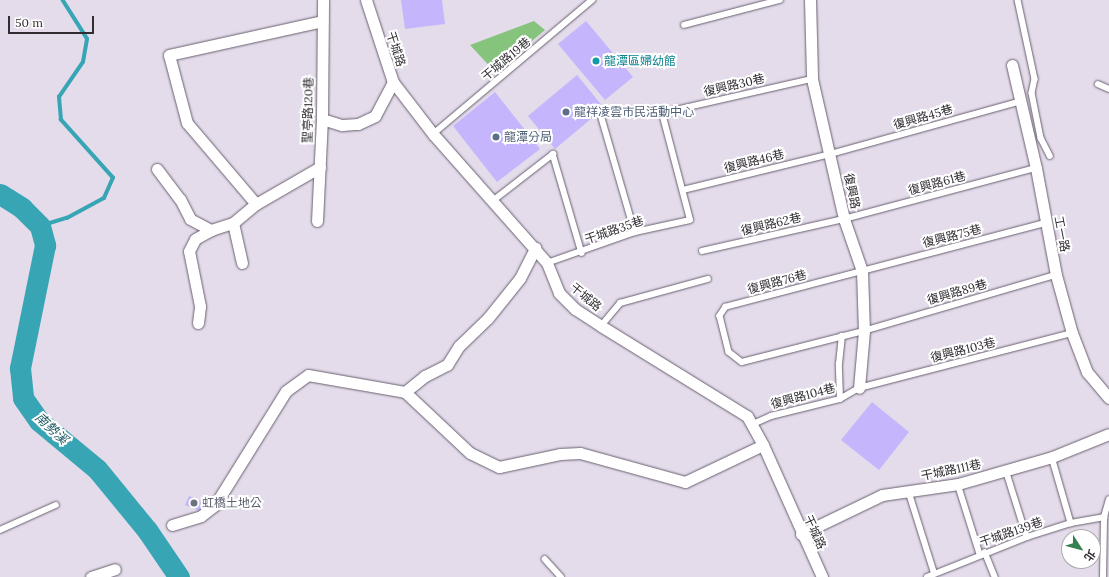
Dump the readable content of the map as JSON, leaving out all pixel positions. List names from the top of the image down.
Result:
{
  "streets": {
    "street": [
      "干城路",
      "聖亭路120巷",
      "復興路",
      "工一路",
      "干城路111巷"
    ],
    "lane": [
      "干城路19巷",
      "復興路30巷",
      "復興路45巷",
      "復興路46巷",
      "復興路61巷",
      "復興路62巷",
      "干城路35巷",
      "復興路75巷",
      "復興路76巷",
      "復興路89巷",
      "復興路103巷",
      "復興路104巷",
      "干城路139巷"
    ]
  },
  "crossings": [
    ["干城路", "干城路19巷"],
    ["干城路", "干城路35巷"],
    ["干城路", "復興路104巷"],
    ["干城路", "干城路111巷"],
    ["復興路30巷", "復興路46巷"],
    ["復興路30巷", "復興路"],
    ["復興路30巷", "干城路35巷"],
    ["復興路45巷", "復興路46巷"],
    ["復興路45巷", "復興路"],
    ["復興路45巷", "工一路"],
    ["復興路46巷", "復興路"],
    ["復興路46巷", "干城路35巷"],
    ["復興路61巷", "復興路"],
    ["復興路61巷", "復興路62巷"],
    ["復興路61巷", "工一路"],
    ["復興路", "復興路62巷"],
    ["復興路", "復興路75巷"],
    ["復興路", "復興路76巷"],
    ["復興路", "復興路89巷"],
    ["復興路", "復興路103巷"],
    ["復興路", "復興路104巷"],
    ["工一路", "復興路75巷"],
    ["工一路", "復興路89巷"],
    ["工一路", "復興路103巷"],
    ["復興路75巷", "復興路76巷"],
    ["復興路76巷", "復興路89巷"],
    ["復興路103巷", "復興路104巷"]
  ],
  "water": ["南勢溪"],
  "places": [
    "龍潭區婦幼館",
    "龍祥凌雲市民活動中心",
    "龍潭分局",
    "虹橋土地公"
  ],
  "scale_bar": "50 m",
  "north": "bottom right"
}
